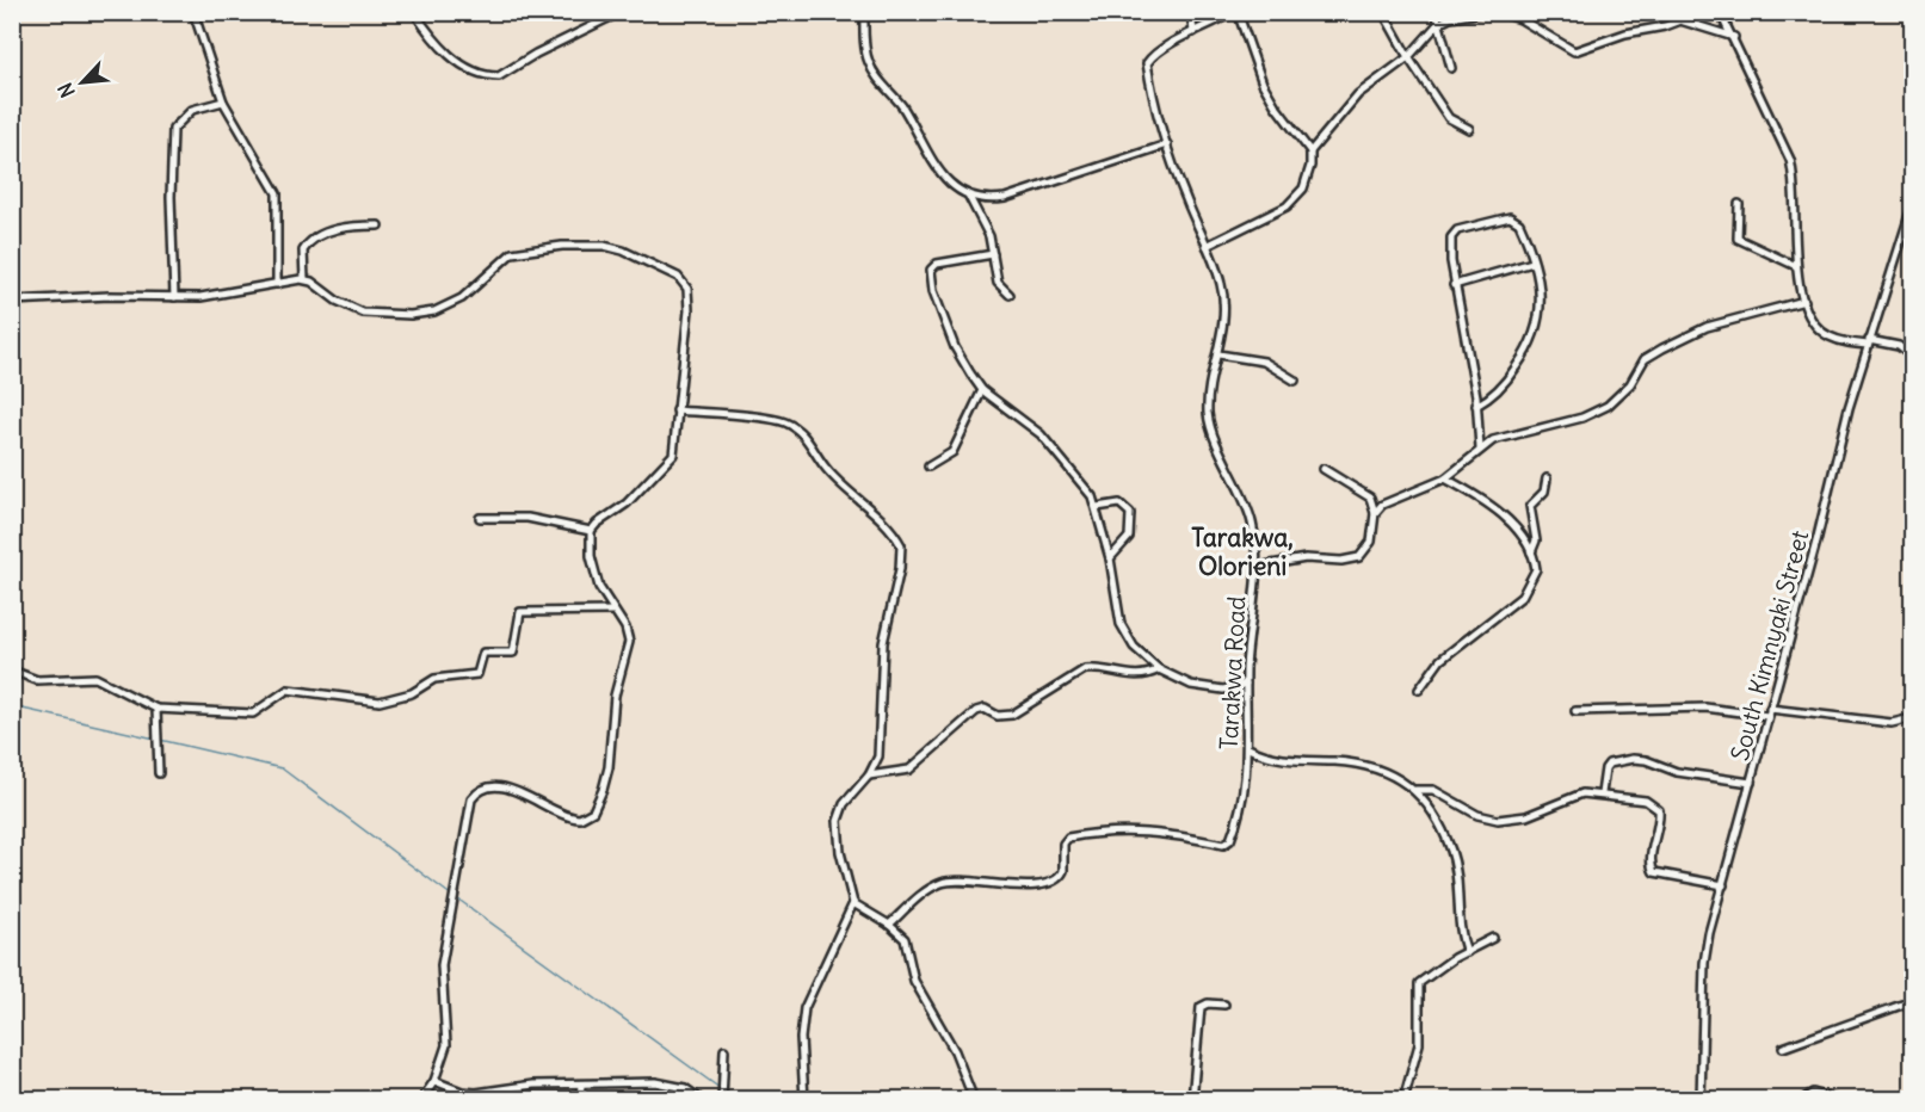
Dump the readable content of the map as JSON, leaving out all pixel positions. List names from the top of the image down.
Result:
{
  "streets": {
    "street": ["South Kimnyaki Street", "Tarakwa Road"]
  },
  "districts": ["Tarakwa, Olorieni"],
  "north": "bottom left"
}
